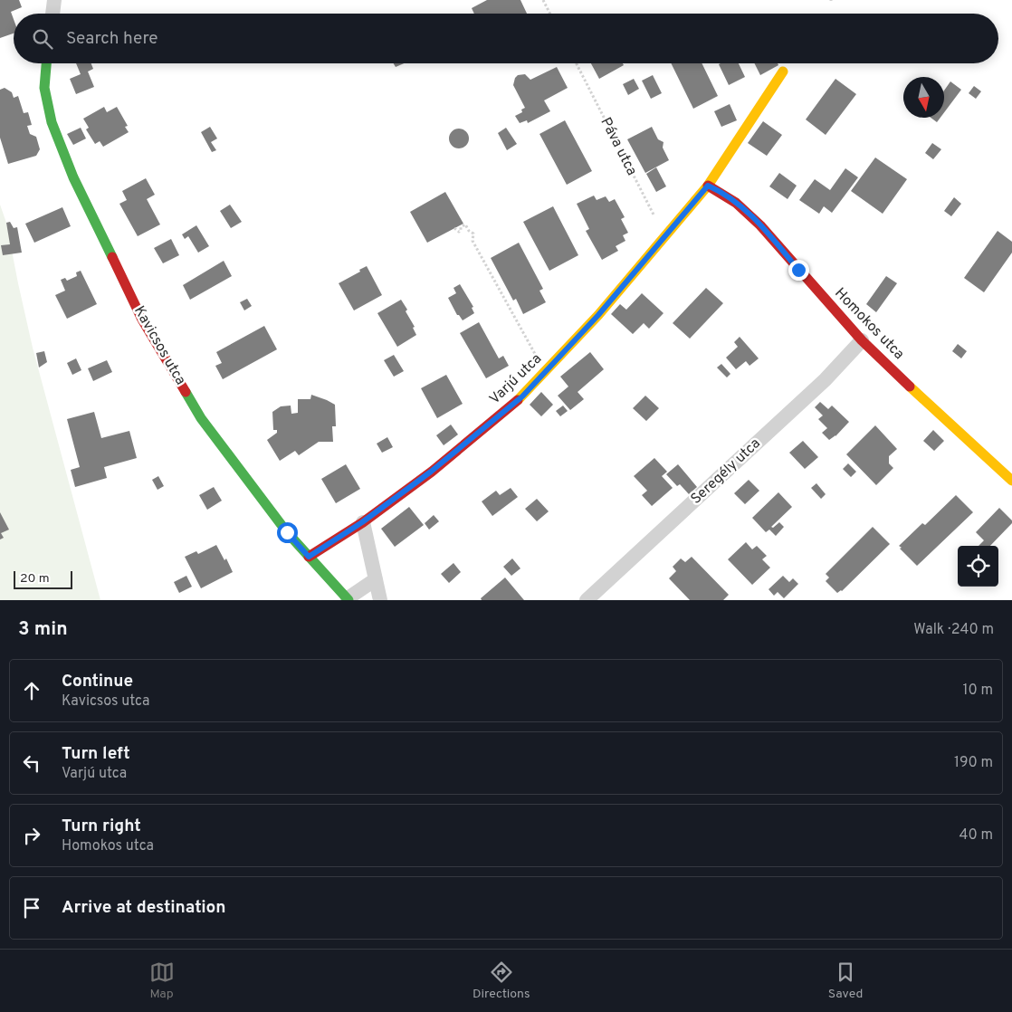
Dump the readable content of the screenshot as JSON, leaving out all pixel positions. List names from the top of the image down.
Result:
{
  "streets": {
    "street": [
      "Homokos utca",
      "Kavicsos utca",
      "Varjú utca",
      "Seregély utca"
    ],
    "path": ["Páva utca"]
  },
  "crossings": [
    ["Páva utca", "Varjú utca"],
    ["Homokos utca", "Varjú utca"],
    ["Homokos utca", "Seregély utca"],
    ["Kavicsos utca", "Varjú utca"]
  ],
  "scale_bar": "20 m",
  "north": "bottom",
  "page": {
    "search": "Search here",
    "scale": "20 m",
    "heading": ["3 min", "Walk · 240 m"],
    "list": [
      ["Continue", "Kavicsos utca", "10 m"],
      ["Turn left", "Varjú utca", "190 m"],
      ["Turn right", "Homokos utca", "40 m"],
      "Arrive at destination"
    ],
    "nav": ["Map", "Directions", "Saved"]
  }
}
